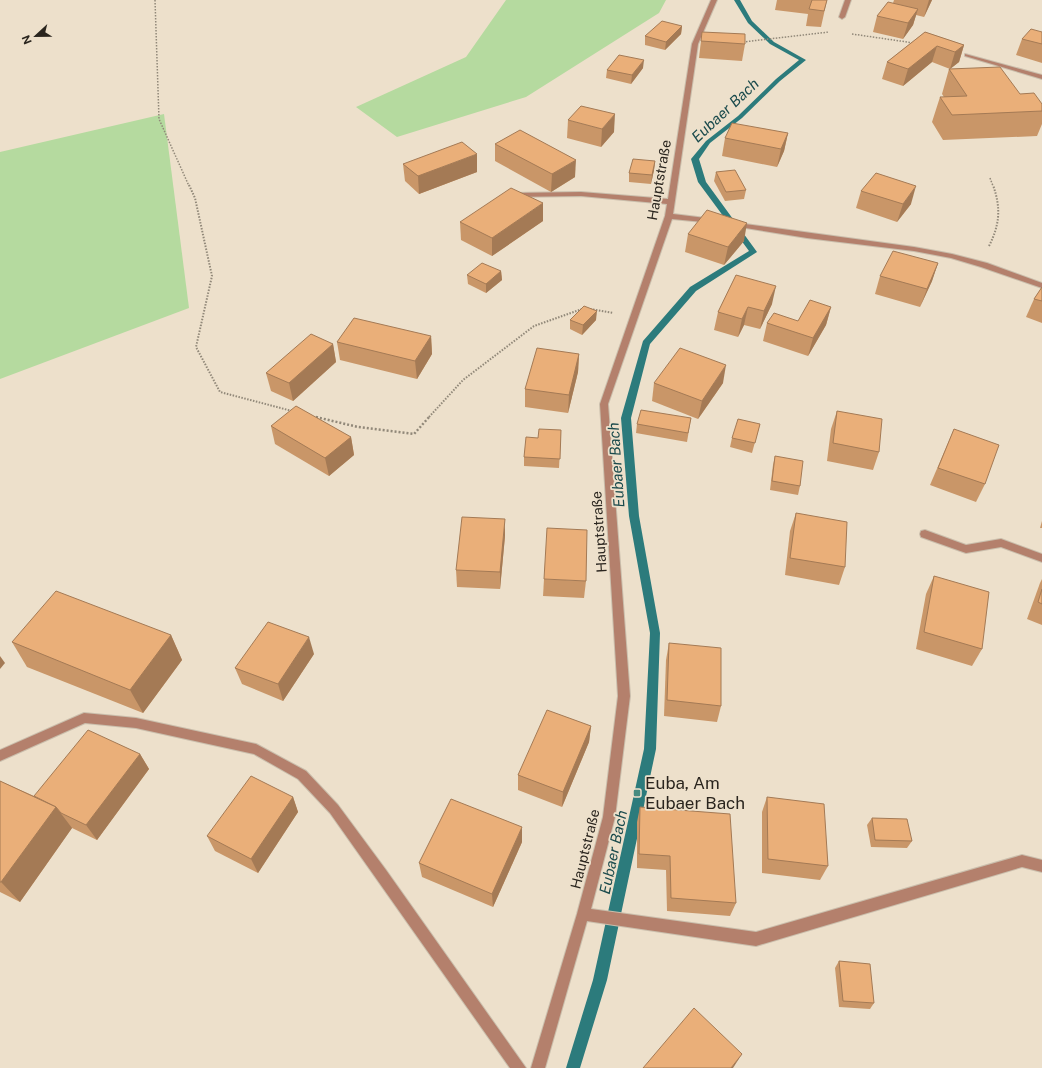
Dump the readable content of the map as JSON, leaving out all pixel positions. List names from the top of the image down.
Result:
{
  "streets": {
    "street": ["Hauptstraße"]
  },
  "water": ["Eubaer Bach"],
  "places": {
    "transit": ["Euba, Am Eubaer Bach"]
  },
  "north": "left"
}
